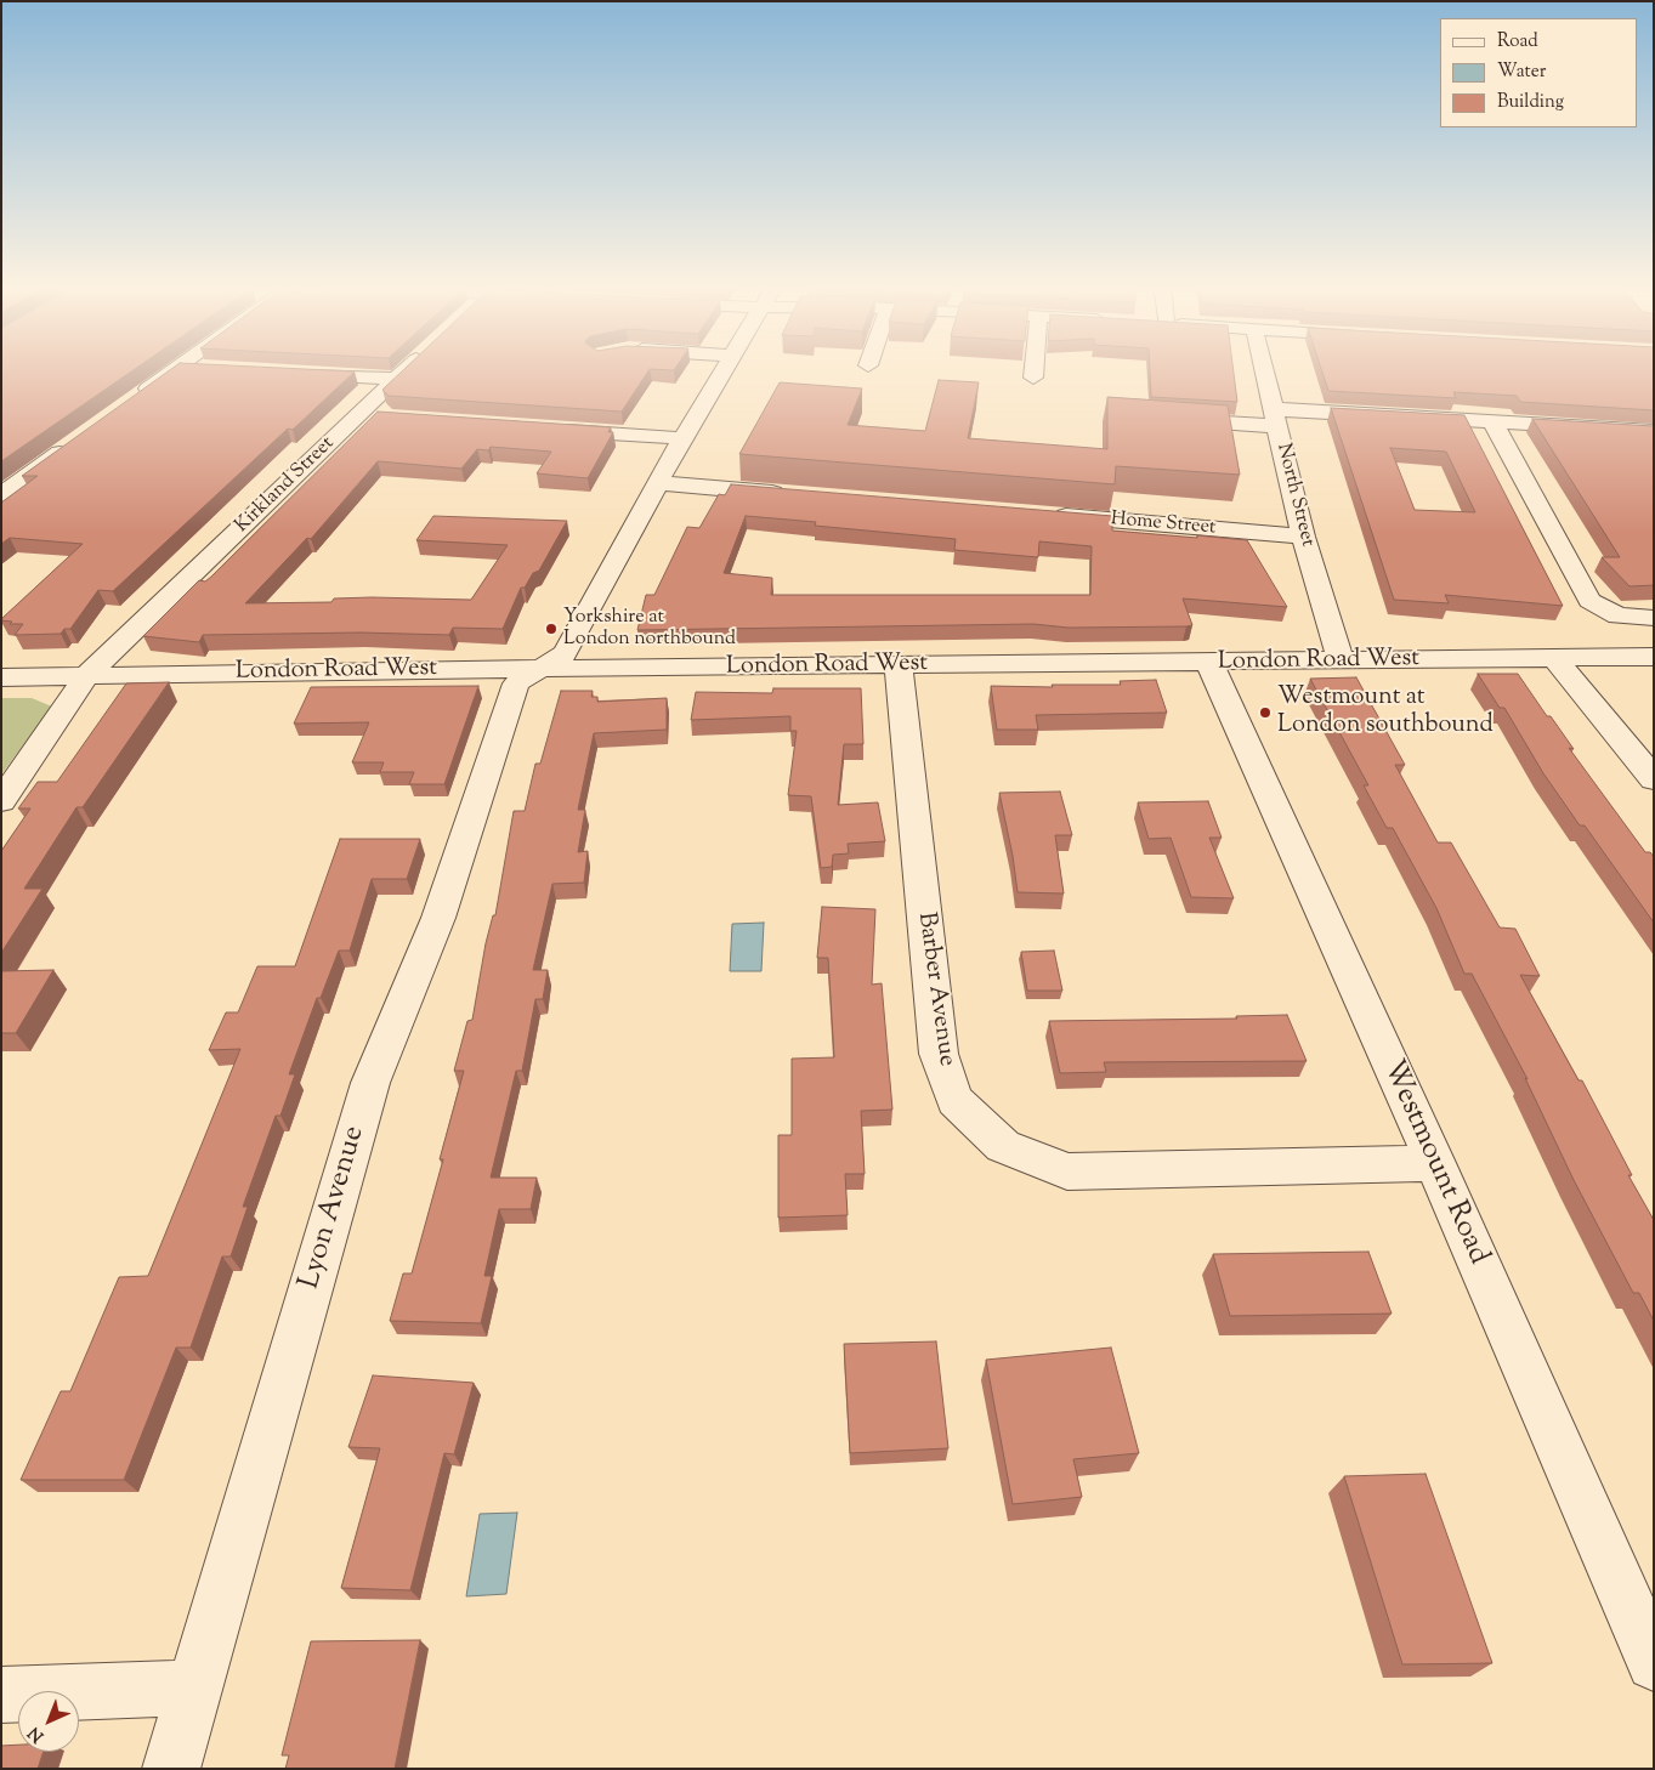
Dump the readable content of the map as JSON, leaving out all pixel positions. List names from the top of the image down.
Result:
{
  "streets": {
    "street": [
      "Kirkland Street",
      "North Street",
      "Home Street",
      "London Road West",
      "Barber Avenue",
      "Westmount Road",
      "Lyon Avenue"
    ]
  },
  "crossings": [
    ["Kirkland Street", "London Road West"],
    ["North Street", "Home Street"],
    ["North Street", "London Road West"],
    ["London Road West", "Barber Avenue"],
    ["London Road West", "Westmount Road"],
    ["London Road West", "Lyon Avenue"],
    ["Barber Avenue", "Westmount Road"]
  ],
  "places": ["Yorkshire at London northbound", "Westmount at London southbound"],
  "legend": ["Road", "Water", "Building"],
  "north": "bottom left"
}
